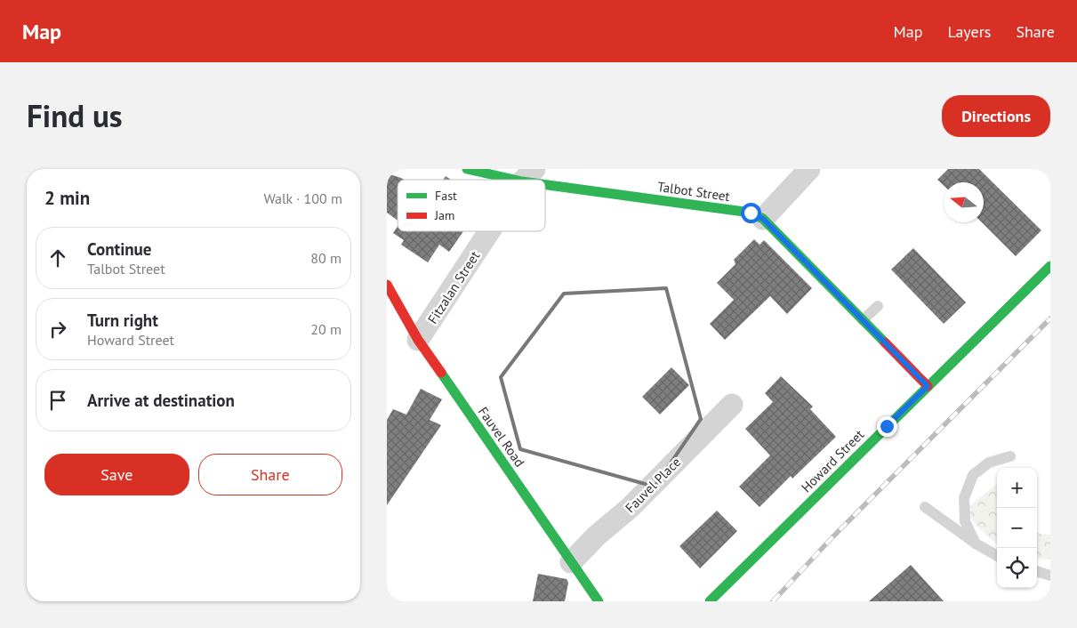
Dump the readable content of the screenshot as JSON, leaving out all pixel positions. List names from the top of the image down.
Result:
{
  "streets": {
    "street": [
      "Talbot Street",
      "Fitzalan Street",
      "Fauvel Road",
      "Howard Street",
      "Fauvel Place"
    ]
  },
  "crossings": [
    ["Talbot Street", "Howard Street"],
    ["Fitzalan Street", "Fauvel Road"],
    ["Fauvel Road", "Fauvel Place"]
  ],
  "legend": ["Fast", "Jam"],
  "north": "left",
  "page": {
    "header": "Map",
    "nav": ["Map", "Layers", "Share"],
    "title": "Find us",
    "buttons": [
      "Directions",
      ["Save", "Share"]
    ],
    "heading": ["2 min", "Walk · 100 m"],
    "list": [
      ["Continue", "Talbot Street", "80 m"],
      ["Turn right", "Howard Street", "20 m"],
      "Arrive at destination"
    ],
    "map_buttons": ["+", "−"]
  }
}
